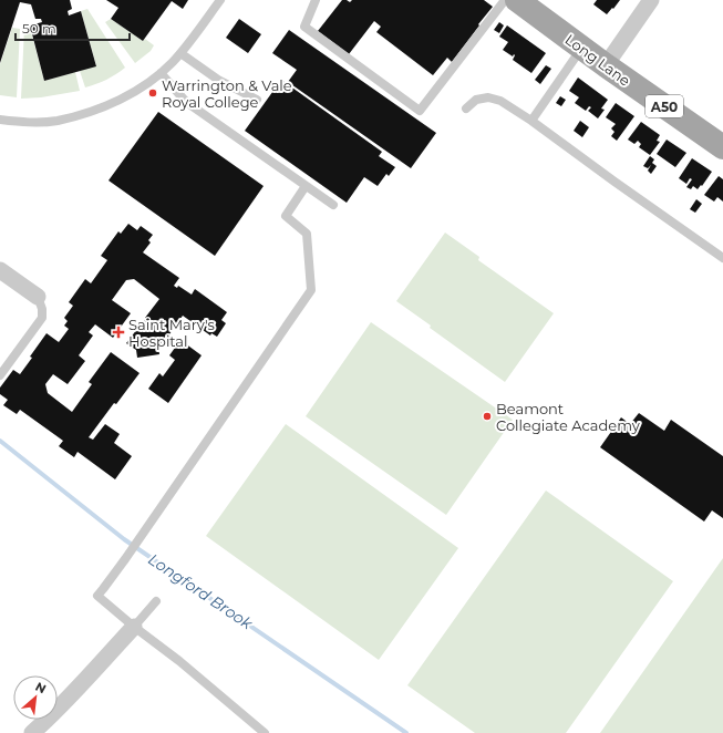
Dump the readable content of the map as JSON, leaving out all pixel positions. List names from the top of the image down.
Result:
{
  "streets": {
    "main road": ["Long Lane", "A50"]
  },
  "water": ["Longford Brook"],
  "places": {
    "other": ["Warrington & Vale Royal College", "Beamont Collegiate Academy"],
    "health": ["Saint Mary's Hospital"]
  },
  "scale_bar": "50 m",
  "north": "top right"
}
